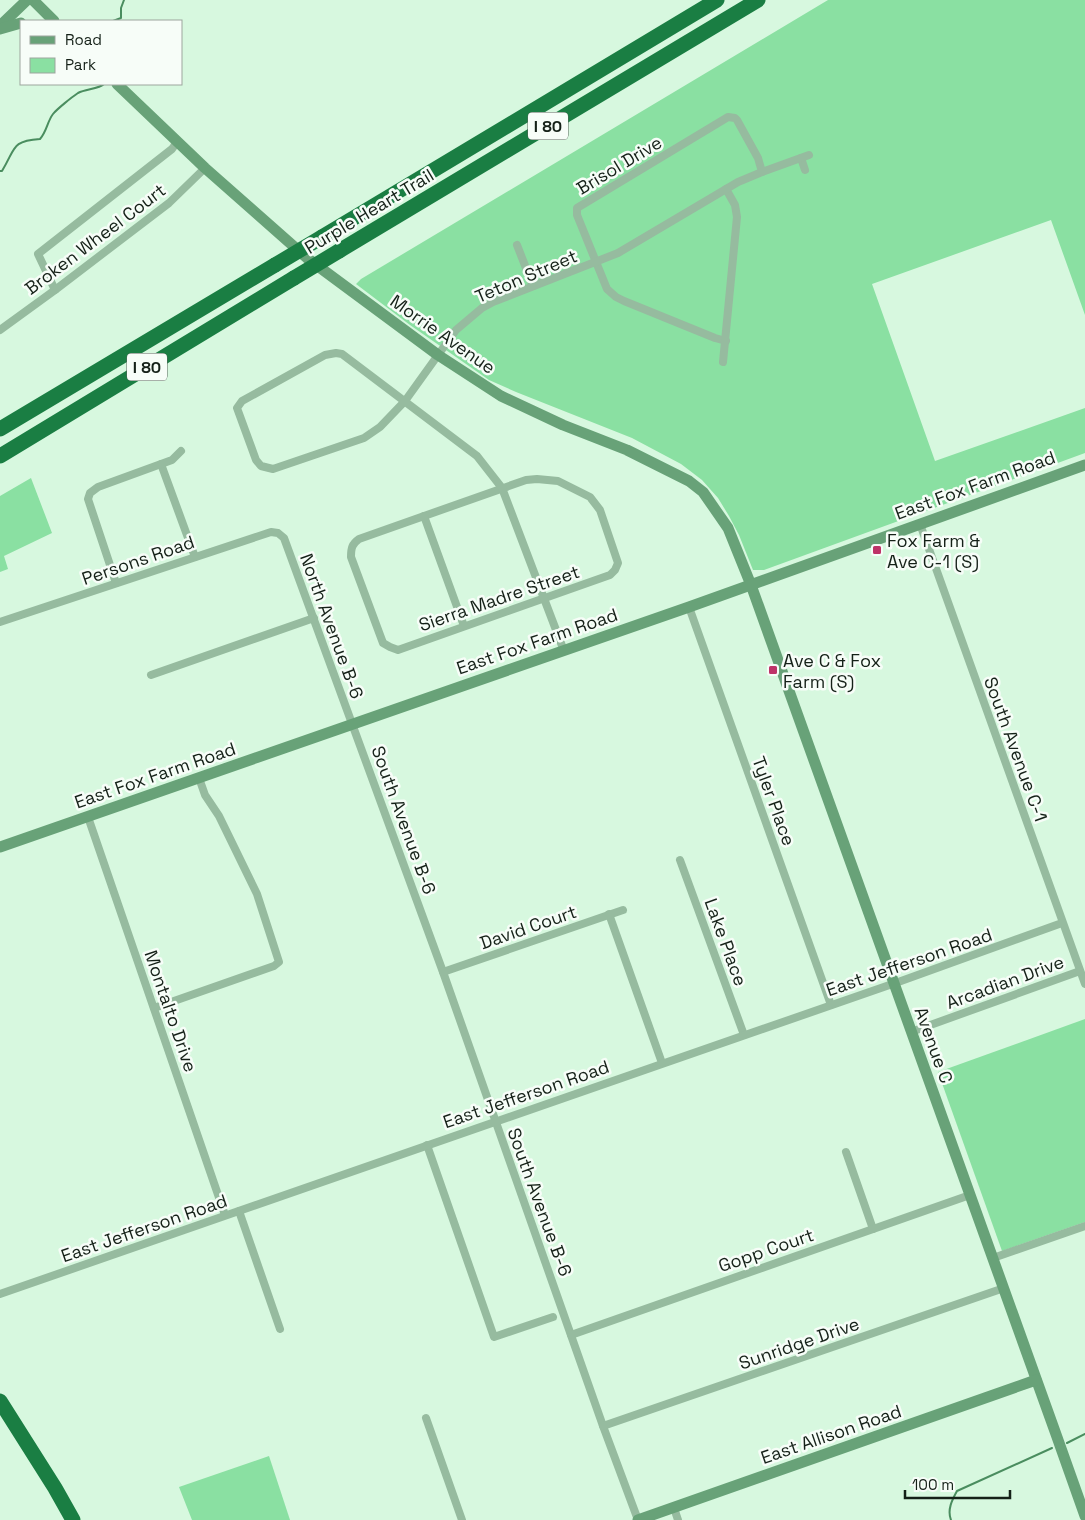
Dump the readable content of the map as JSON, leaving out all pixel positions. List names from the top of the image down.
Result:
{
  "streets": {
    "highway": ["I 80", "Purple Heart Trail"],
    "main road": [
      "Morrie Avenue",
      "East Fox Farm Road",
      "Avenue C",
      "East Allison Road"
    ],
    "street": [
      "Brisol Drive",
      "Broken Wheel Court",
      "Teton Street",
      "Persons Road",
      "Sierra Madre Street",
      "North Avenue B-6",
      "South Avenue C-1",
      "Tyler Place",
      "South Avenue B-6",
      "David Court",
      "Lake Place",
      "East Jefferson Road",
      "Arcadian Drive",
      "Montalto Drive",
      "Gopp Court",
      "Sunridge Drive"
    ]
  },
  "crossings": [
    ["Brisol Drive", "Teton Street"],
    ["Broken Wheel Court", "Morrie Avenue"],
    ["Teton Street", "Morrie Avenue"],
    ["Morrie Avenue", "East Fox Farm Road"],
    ["Morrie Avenue", "Avenue C"],
    ["East Fox Farm Road", "North Avenue B-6"],
    ["East Fox Farm Road", "South Avenue C-1"],
    ["East Fox Farm Road", "Tyler Place"],
    ["East Fox Farm Road", "South Avenue B-6"],
    ["East Fox Farm Road", "Montalto Drive"],
    ["East Fox Farm Road", "Avenue C"],
    ["Persons Road", "North Avenue B-6"],
    ["North Avenue B-6", "South Avenue B-6"],
    ["South Avenue C-1", "East Jefferson Road"],
    ["South Avenue C-1", "Arcadian Drive"],
    ["Tyler Place", "East Jefferson Road"],
    ["South Avenue B-6", "David Court"],
    ["South Avenue B-6", "East Jefferson Road"],
    ["South Avenue B-6", "Gopp Court"],
    ["South Avenue B-6", "Sunridge Drive"],
    ["South Avenue B-6", "East Allison Road"],
    ["Lake Place", "East Jefferson Road"],
    ["East Jefferson Road", "Montalto Drive"],
    ["East Jefferson Road", "Avenue C"],
    ["Arcadian Drive", "Avenue C"],
    ["Avenue C", "Gopp Court"],
    ["Avenue C", "Sunridge Drive"],
    ["Avenue C", "East Allison Road"]
  ],
  "places": {
    "transit": ["Fox Farm & Ave C-1 (S)", "Ave C & Fox Farm (S)"]
  },
  "legend": ["Road", "Park"],
  "scale_bar": "100 m"
}
